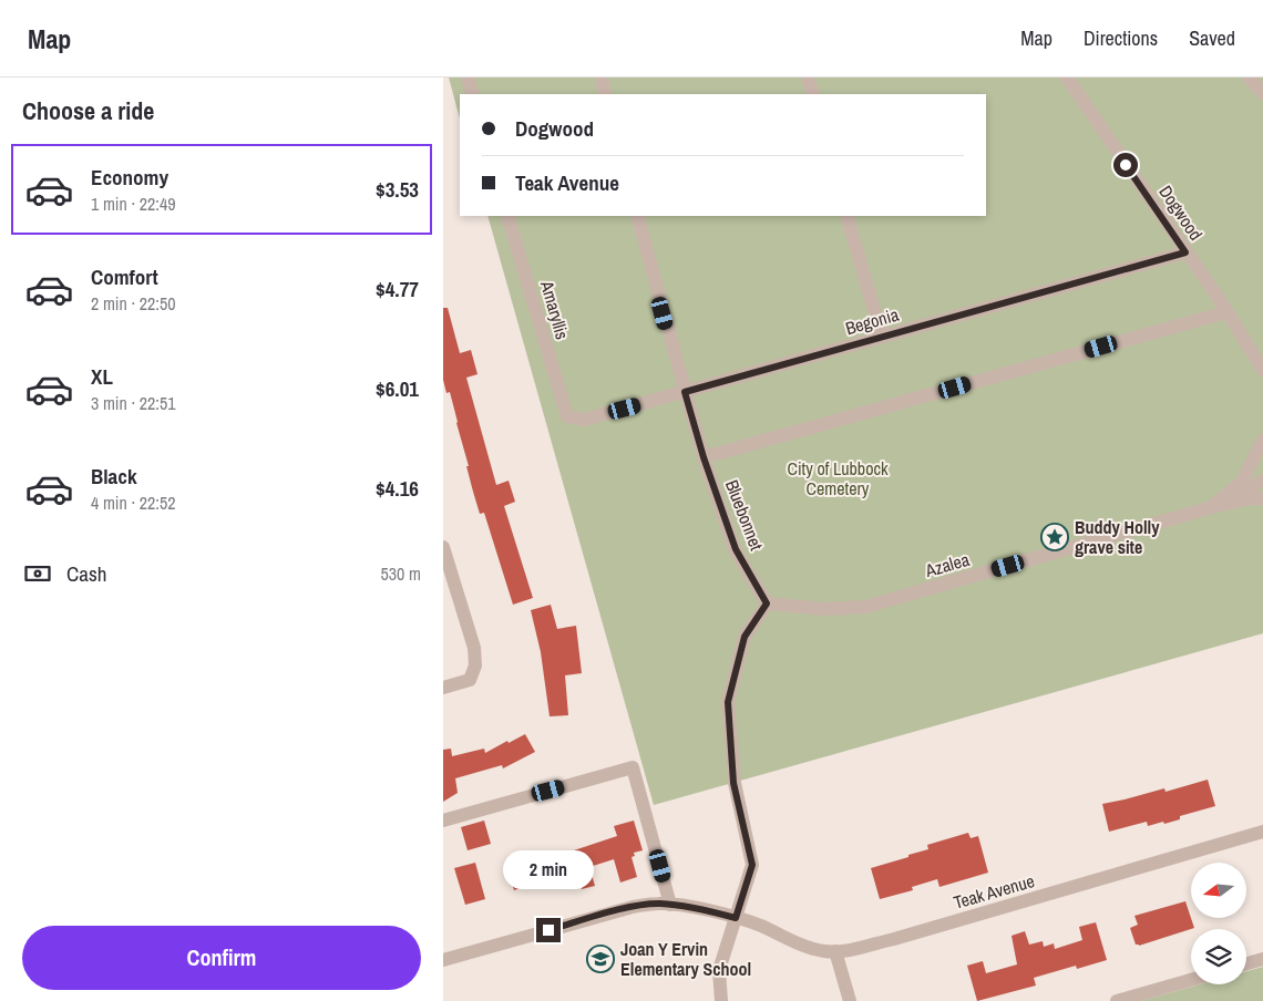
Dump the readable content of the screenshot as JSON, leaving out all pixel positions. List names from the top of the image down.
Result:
{
  "streets": {
    "street": [
      "Dogwood",
      "Amaryllis",
      "Begonia",
      "Bluebonnet",
      "Azalea",
      "Teak Avenue"
    ]
  },
  "crossings": [
    ["Dogwood", "Begonia"],
    ["Amaryllis", "Begonia"],
    ["Begonia", "Bluebonnet"],
    ["Bluebonnet", "Azalea"]
  ],
  "parks": ["City of Lubbock Cemetery"],
  "places": {
    "place": ["Buddy Holly grave site"],
    "school or university": ["Joan Y Ervin Elementary School"]
  },
  "north": "left",
  "page": {
    "header": "Map",
    "nav": ["Map", "Directions", "Saved"],
    "heading": "Choose a ride",
    "banner": ["Dogwood", "Teak Avenue"],
    "list": [
      {
        "name": "Economy",
        "note": "1 min · 22:49",
        "value": "$3.53"
      },
      {
        "name": "Comfort",
        "note": "2 min · 22:50",
        "value": "$4.77"
      },
      {
        "name": "XL",
        "note": "3 min · 22:51",
        "value": "$6.01"
      },
      {
        "name": "Black",
        "note": "4 min · 22:52",
        "value": "$4.16"
      }
    ],
    "pay": ["Cash", "530 m"],
    "bubble": "2 min",
    "buttons": "Confirm"
  }
}
